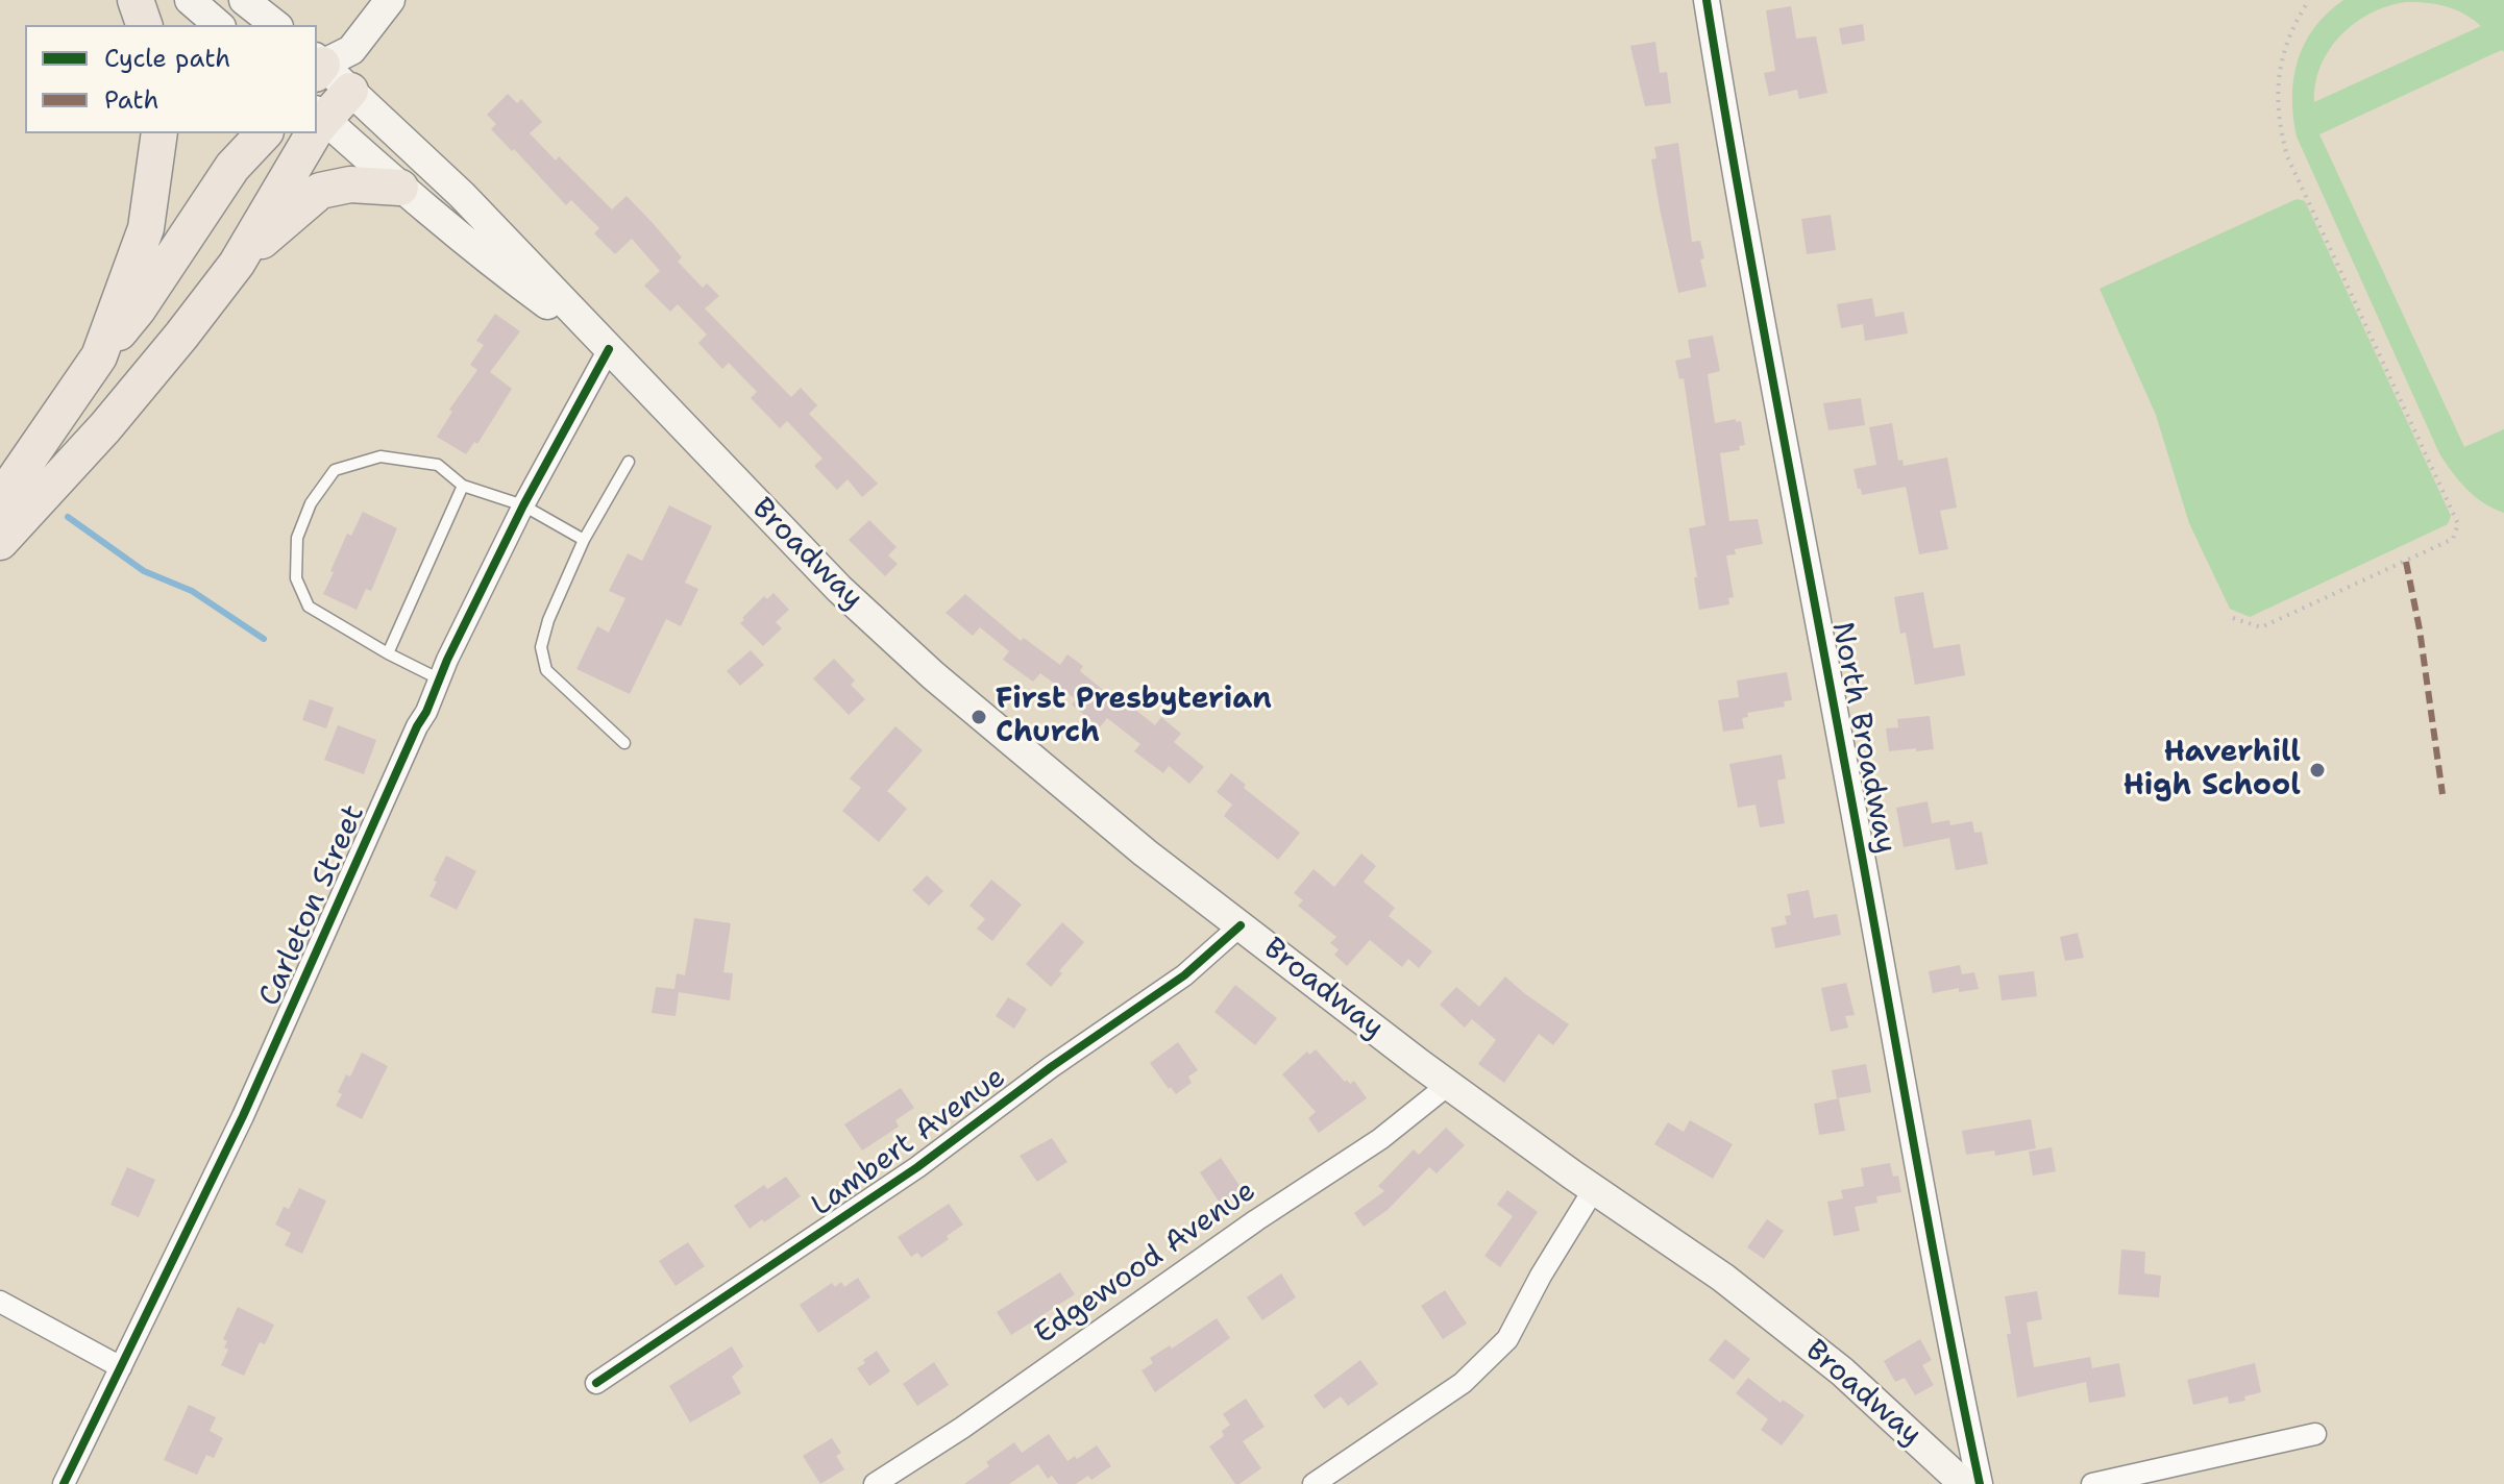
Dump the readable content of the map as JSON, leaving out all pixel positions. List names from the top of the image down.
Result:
{
  "streets": {
    "main road": ["Broadway"],
    "street": [
      "North Broadway",
      "Carleton Street",
      "Lambert Avenue",
      "Edgewood Avenue"
    ]
  },
  "crossings": [
    ["Broadway", "Carleton Street"],
    ["Broadway", "Lambert Avenue"],
    ["Broadway", "Edgewood Avenue"]
  ],
  "places": ["First Presbyterian Church", "Haverhill High School"],
  "legend": ["Cycle path", "Path"]
}
